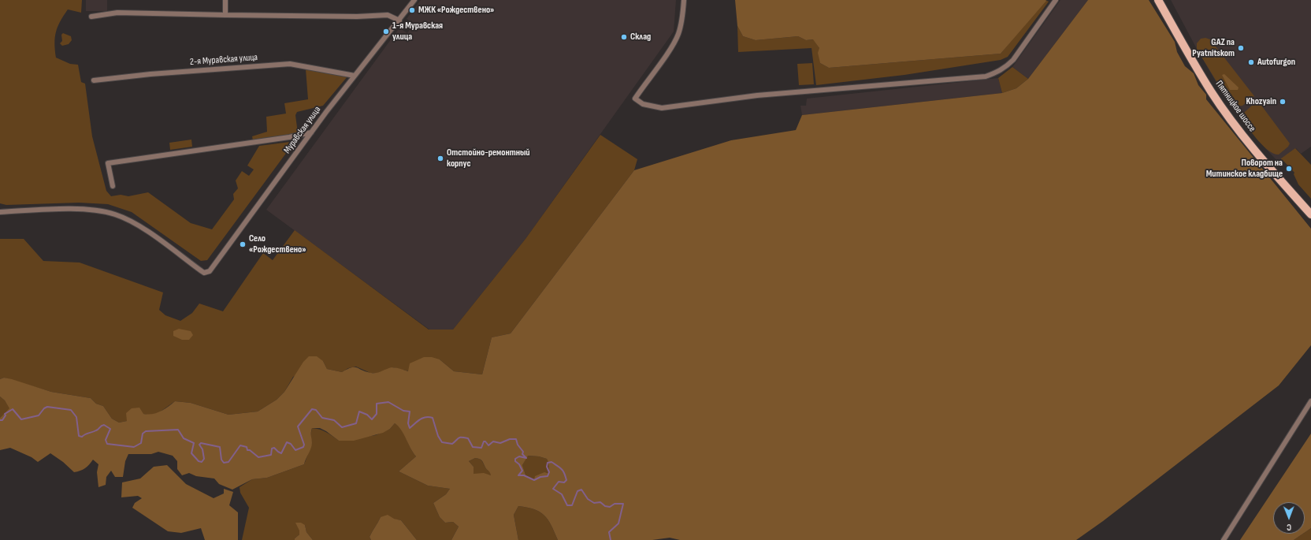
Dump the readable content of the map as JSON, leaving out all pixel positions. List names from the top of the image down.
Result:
{
  "streets": {
    "main road": ["Пятницкое шоссе"],
    "street": ["2-я Муравская улица", "Муравская улица"]
  },
  "crossings": [
    ["2-я Муравская улица", "Муравская улица"]
  ],
  "places": [
    "МЖК «Рождествено»",
    "1-я Муравская улица",
    "Склад",
    "GAZ na Pyatnitskom",
    "Autofurgon",
    "Khozyain",
    "Отстойно-ремонтный корпус",
    "Поворот на Митинское кладбище",
    "Село «Рождествено»"
  ],
  "north": "bottom"
}
